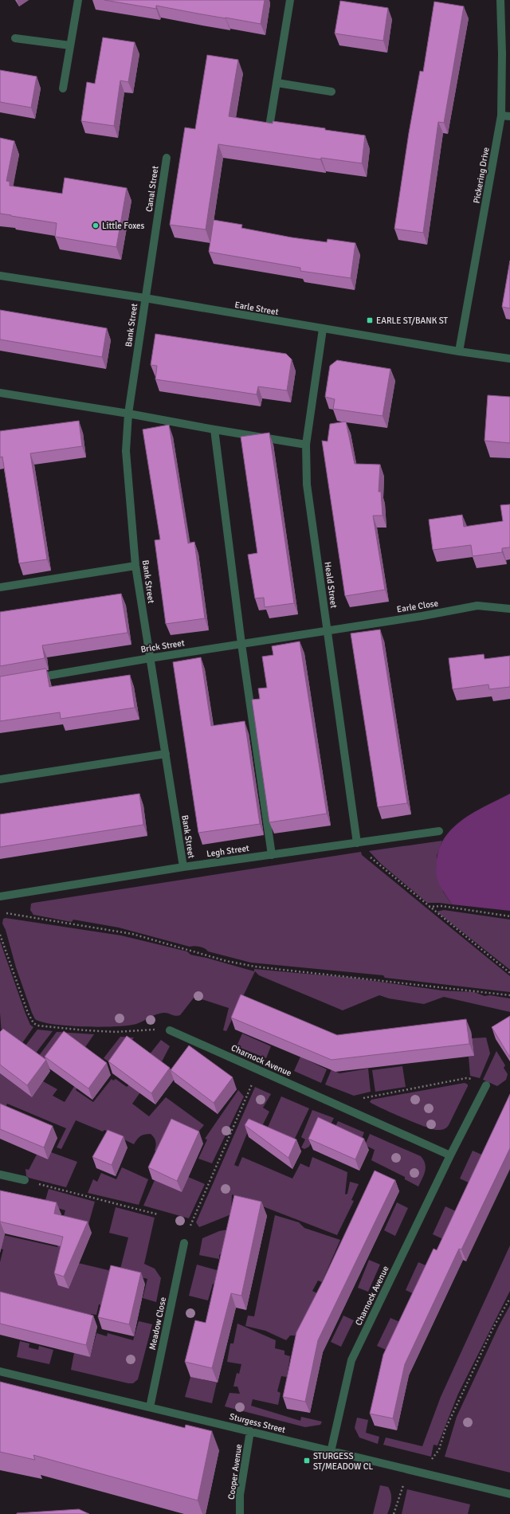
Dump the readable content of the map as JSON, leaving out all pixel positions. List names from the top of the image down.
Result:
{
  "streets": {
    "street": [
      "Pickering Drive",
      "Canal Street",
      "Earle Street",
      "Bank Street",
      "Heald Street",
      "Earle Close",
      "Brick Street",
      "Legh Street",
      "Charnock Avenue",
      "Meadow Close",
      "Sturgess Street",
      "Cooper Avenue"
    ]
  },
  "crossings": [
    ["Pickering Drive", "Earle Street"],
    ["Canal Street", "Earle Street"],
    ["Canal Street", "Bank Street"],
    ["Earle Street", "Bank Street"],
    ["Earle Street", "Heald Street"],
    ["Bank Street", "Brick Street"],
    ["Bank Street", "Legh Street"],
    ["Heald Street", "Earle Close"],
    ["Heald Street", "Brick Street"],
    ["Heald Street", "Legh Street"],
    ["Earle Close", "Brick Street"],
    ["Charnock Avenue", "Sturgess Street"],
    ["Meadow Close", "Sturgess Street"],
    ["Sturgess Street", "Cooper Avenue"]
  ],
  "places": {
    "other": ["Little Foxes"],
    "transit": ["EARLE ST/BANK ST", "STURGESS ST/MEADOW CL"]
  }
}
